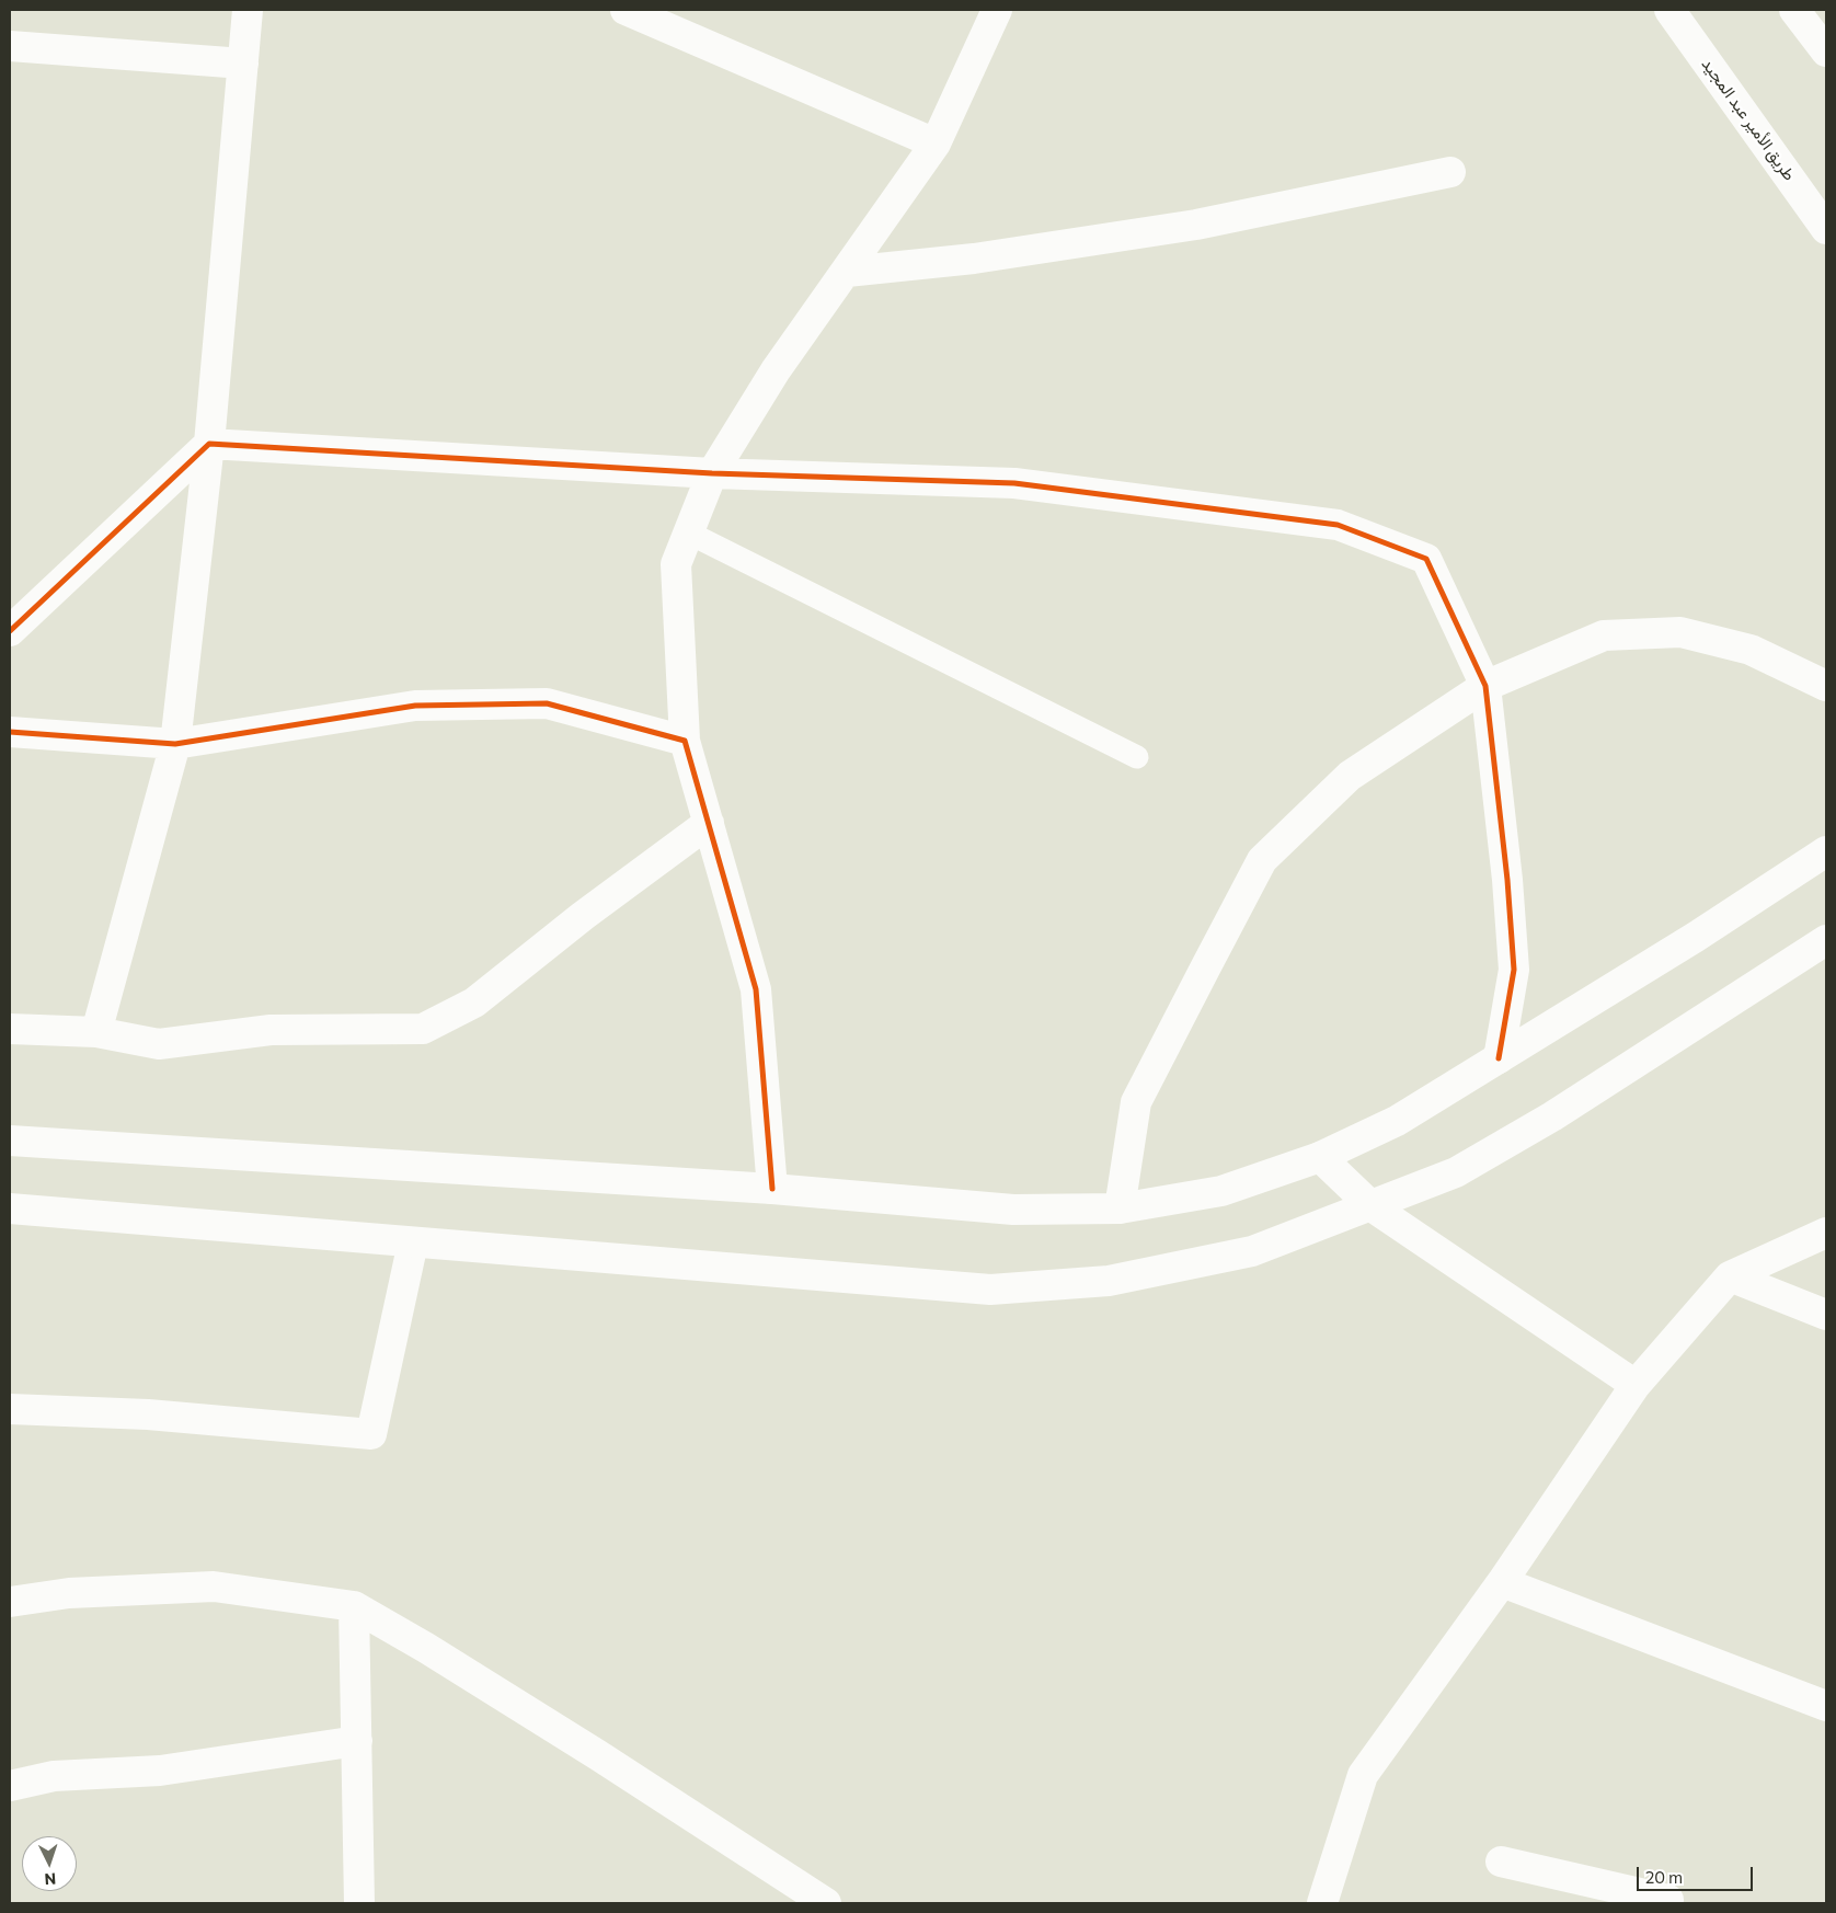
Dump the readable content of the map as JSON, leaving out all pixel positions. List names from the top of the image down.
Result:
{
  "streets": {
    "street": ["طريق الأمير عبد المجيد"]
  },
  "scale_bar": "20 m",
  "north": "bottom"
}
